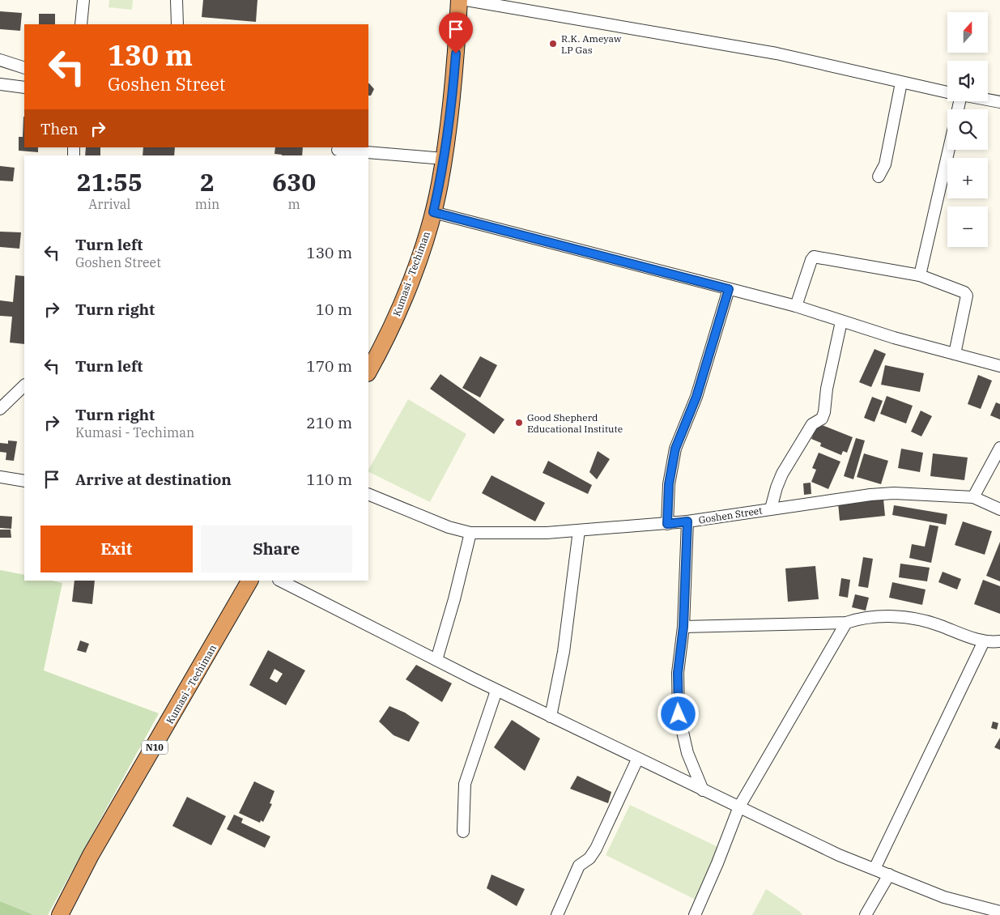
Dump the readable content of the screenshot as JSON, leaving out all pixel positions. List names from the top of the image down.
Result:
{
  "streets": {
    "highway": ["Kumasi - Techiman", "N10"],
    "street": ["Goshen Street"]
  },
  "places": ["R.K. Ameyaw LP Gas", "Good Shepherd Educational Institute"],
  "north": "top",
  "page": {
    "map_buttons": ["+", "−"],
    "turn": ["130 m", "Goshen Street"],
    "then": "Then",
    "eta": [
      "21:55",
      "Arrival",
      "2",
      "min",
      "630",
      "m"
    ],
    "list": [
      {
        "name": "Turn left",
        "note": "Goshen Street",
        "value": "130 m"
      },
      {
        "name": "Turn right",
        "value": "10 m"
      },
      {
        "name": "Turn left",
        "value": "170 m"
      },
      {
        "name": "Turn right",
        "note": "Kumasi - Techiman",
        "value": "210 m"
      },
      {
        "name": "Arrive at destination",
        "value": "110 m"
      }
    ],
    "buttons": ["Exit", "Share"]
  }
}
